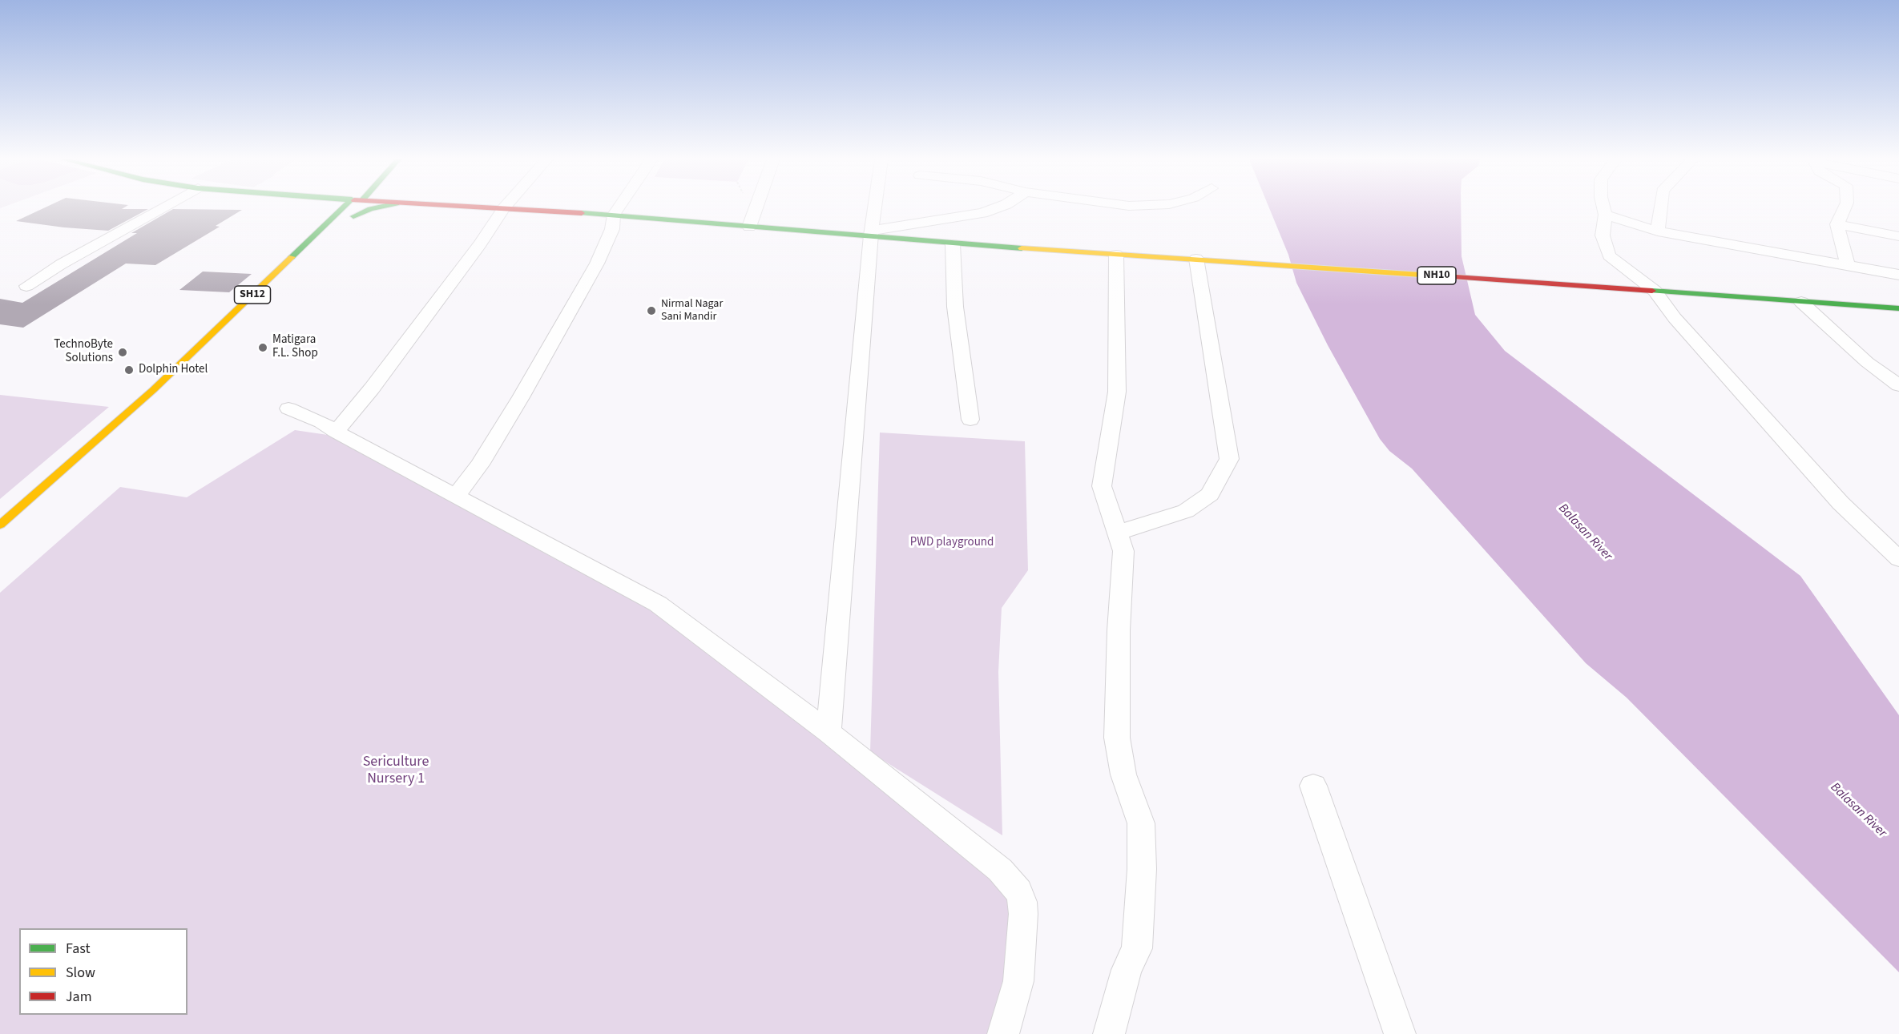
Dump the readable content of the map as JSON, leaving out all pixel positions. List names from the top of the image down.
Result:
{
  "streets": {
    "main road": ["NH10", "SH12"]
  },
  "water": ["Balasan River"],
  "parks": ["PWD playground", "Sericulture Nursery 1"],
  "places": [
    "Nirmal Nagar Sani Mandir",
    "Matigara F.L. Shop",
    "TechnoByte Solutions",
    "Dolphin Hotel"
  ],
  "legend": ["Fast", "Slow", "Jam"]
}
